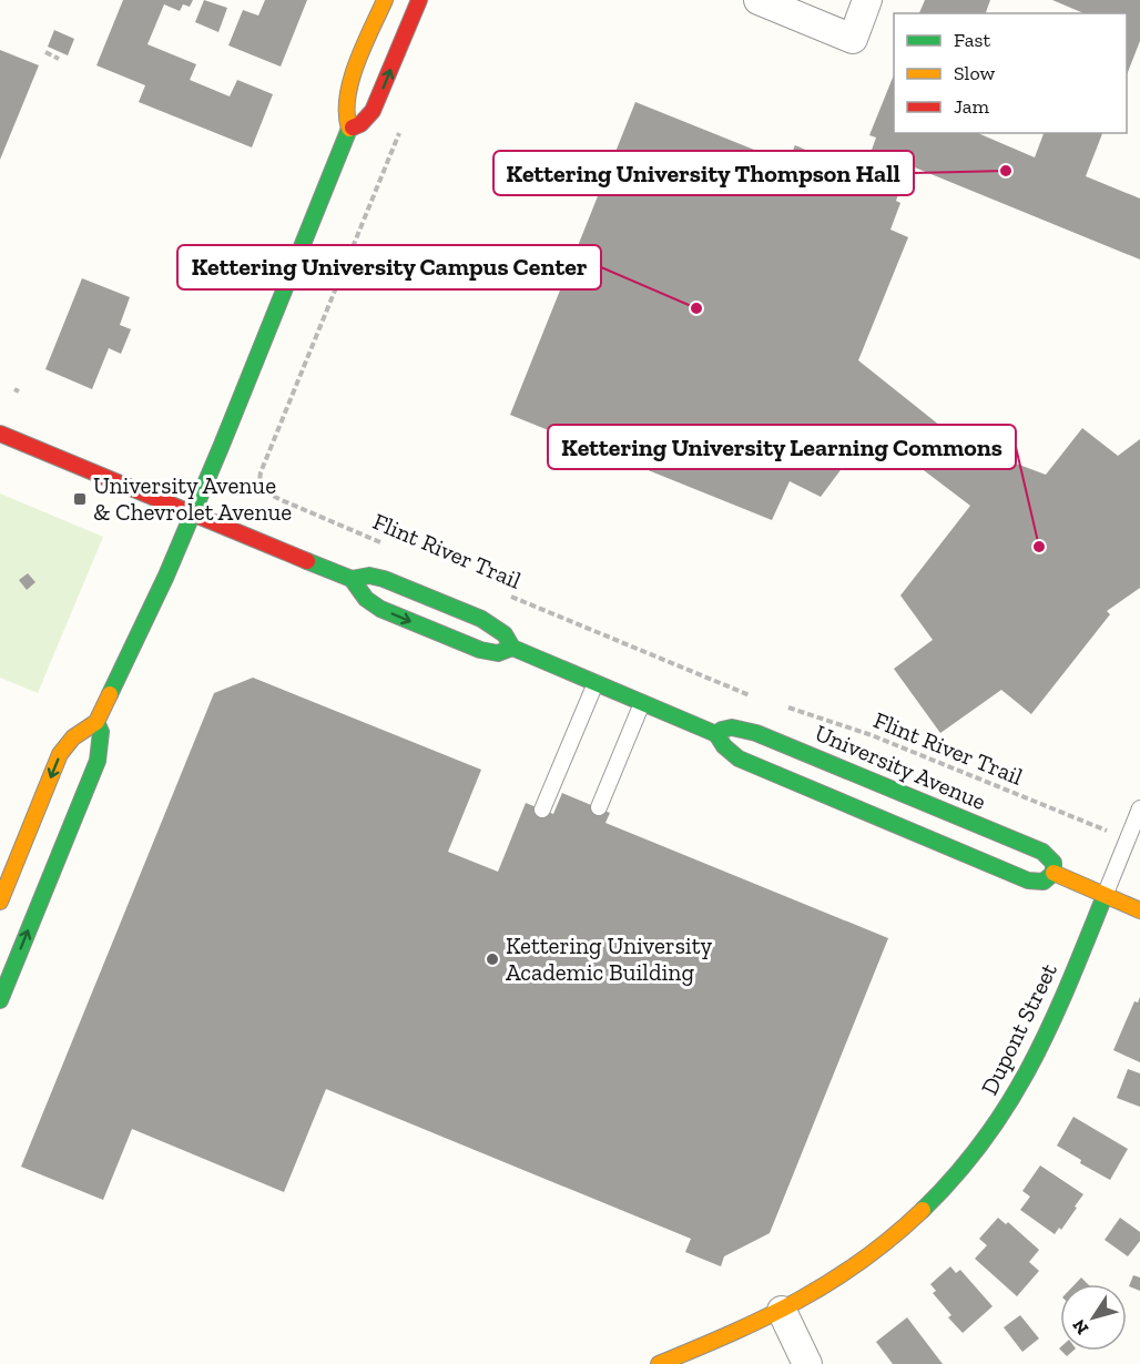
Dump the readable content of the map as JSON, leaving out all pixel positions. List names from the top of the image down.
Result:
{
  "streets": {
    "street": ["University Avenue", "Dupont Street"],
    "path": ["Flint River Trail"]
  },
  "crossings": [
    ["University Avenue", "Dupont Street"]
  ],
  "places": {
    "other": [
      "Kettering University Thompson Hall",
      "Kettering University Campus Center",
      "Kettering University Learning Commons",
      "Kettering University Academic Building"
    ],
    "transit": ["University Avenue & Chevrolet Avenue"]
  },
  "legend": ["Fast", "Slow", "Jam"],
  "north": "bottom left"
}
